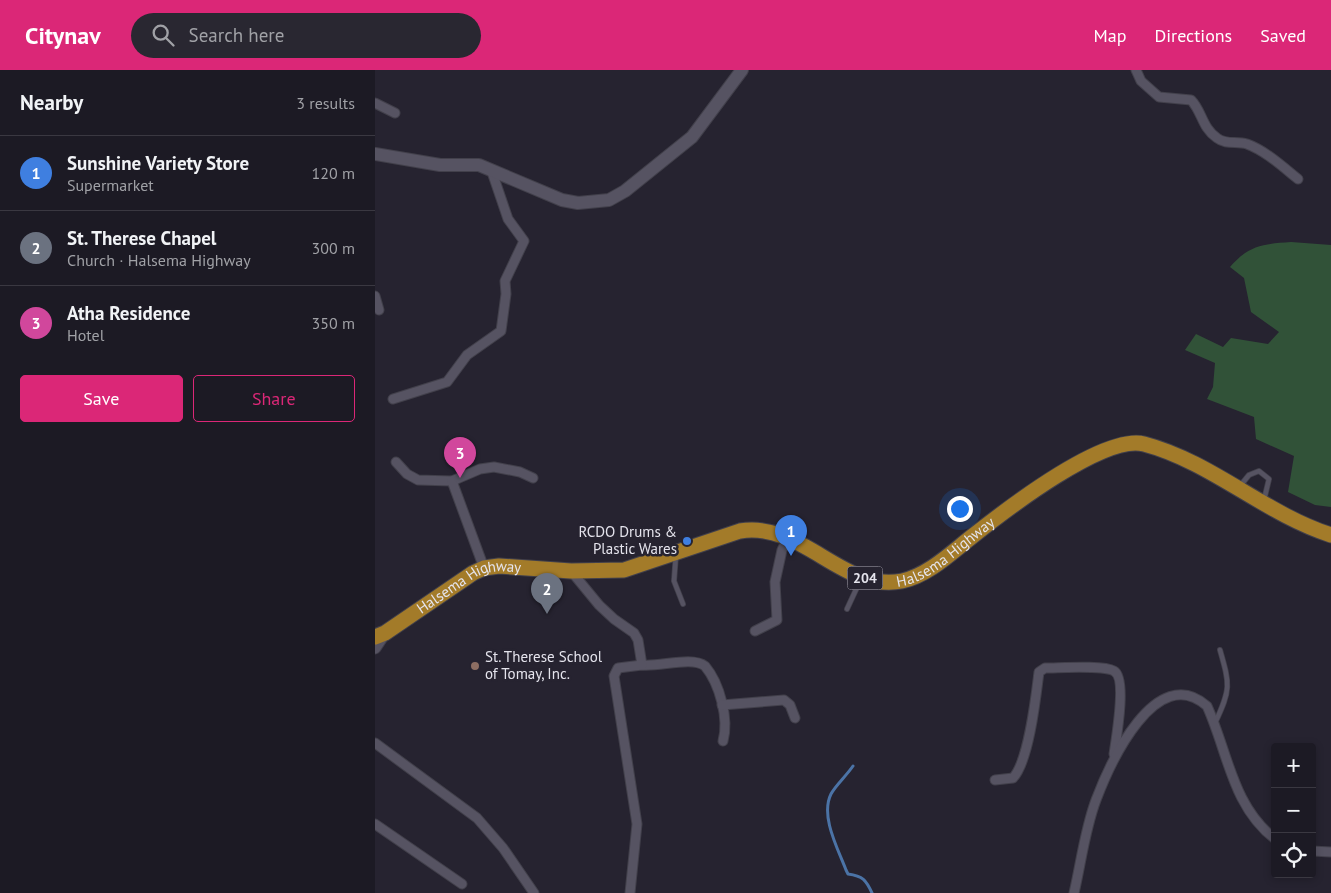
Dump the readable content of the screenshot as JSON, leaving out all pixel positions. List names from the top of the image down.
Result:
{
  "streets": {
    "highway": ["Halsema Highway", "204"]
  },
  "places": ["RCDO Drums & Plastic Wares", "St. Therese School of Tomay, Inc."],
  "page": {
    "header": "Citynav",
    "search": "Search here",
    "nav": ["Map", "Directions", "Saved"],
    "heading": ["Nearby", "3 results"],
    "list": [
      {
        "mark": "1",
        "name": "Sunshine Variety Store",
        "note": "Supermarket",
        "value": "120 m"
      },
      {
        "mark": "2",
        "name": "St. Therese Chapel",
        "note": "Church · Halsema Highway",
        "value": "300 m"
      },
      {
        "mark": "3",
        "name": "Atha Residence",
        "note": "Hotel",
        "value": "350 m"
      }
    ],
    "buttons": ["Save", "Share"],
    "pins": ["3", "1", "2"],
    "map_buttons": ["+", "−"]
  }
}
